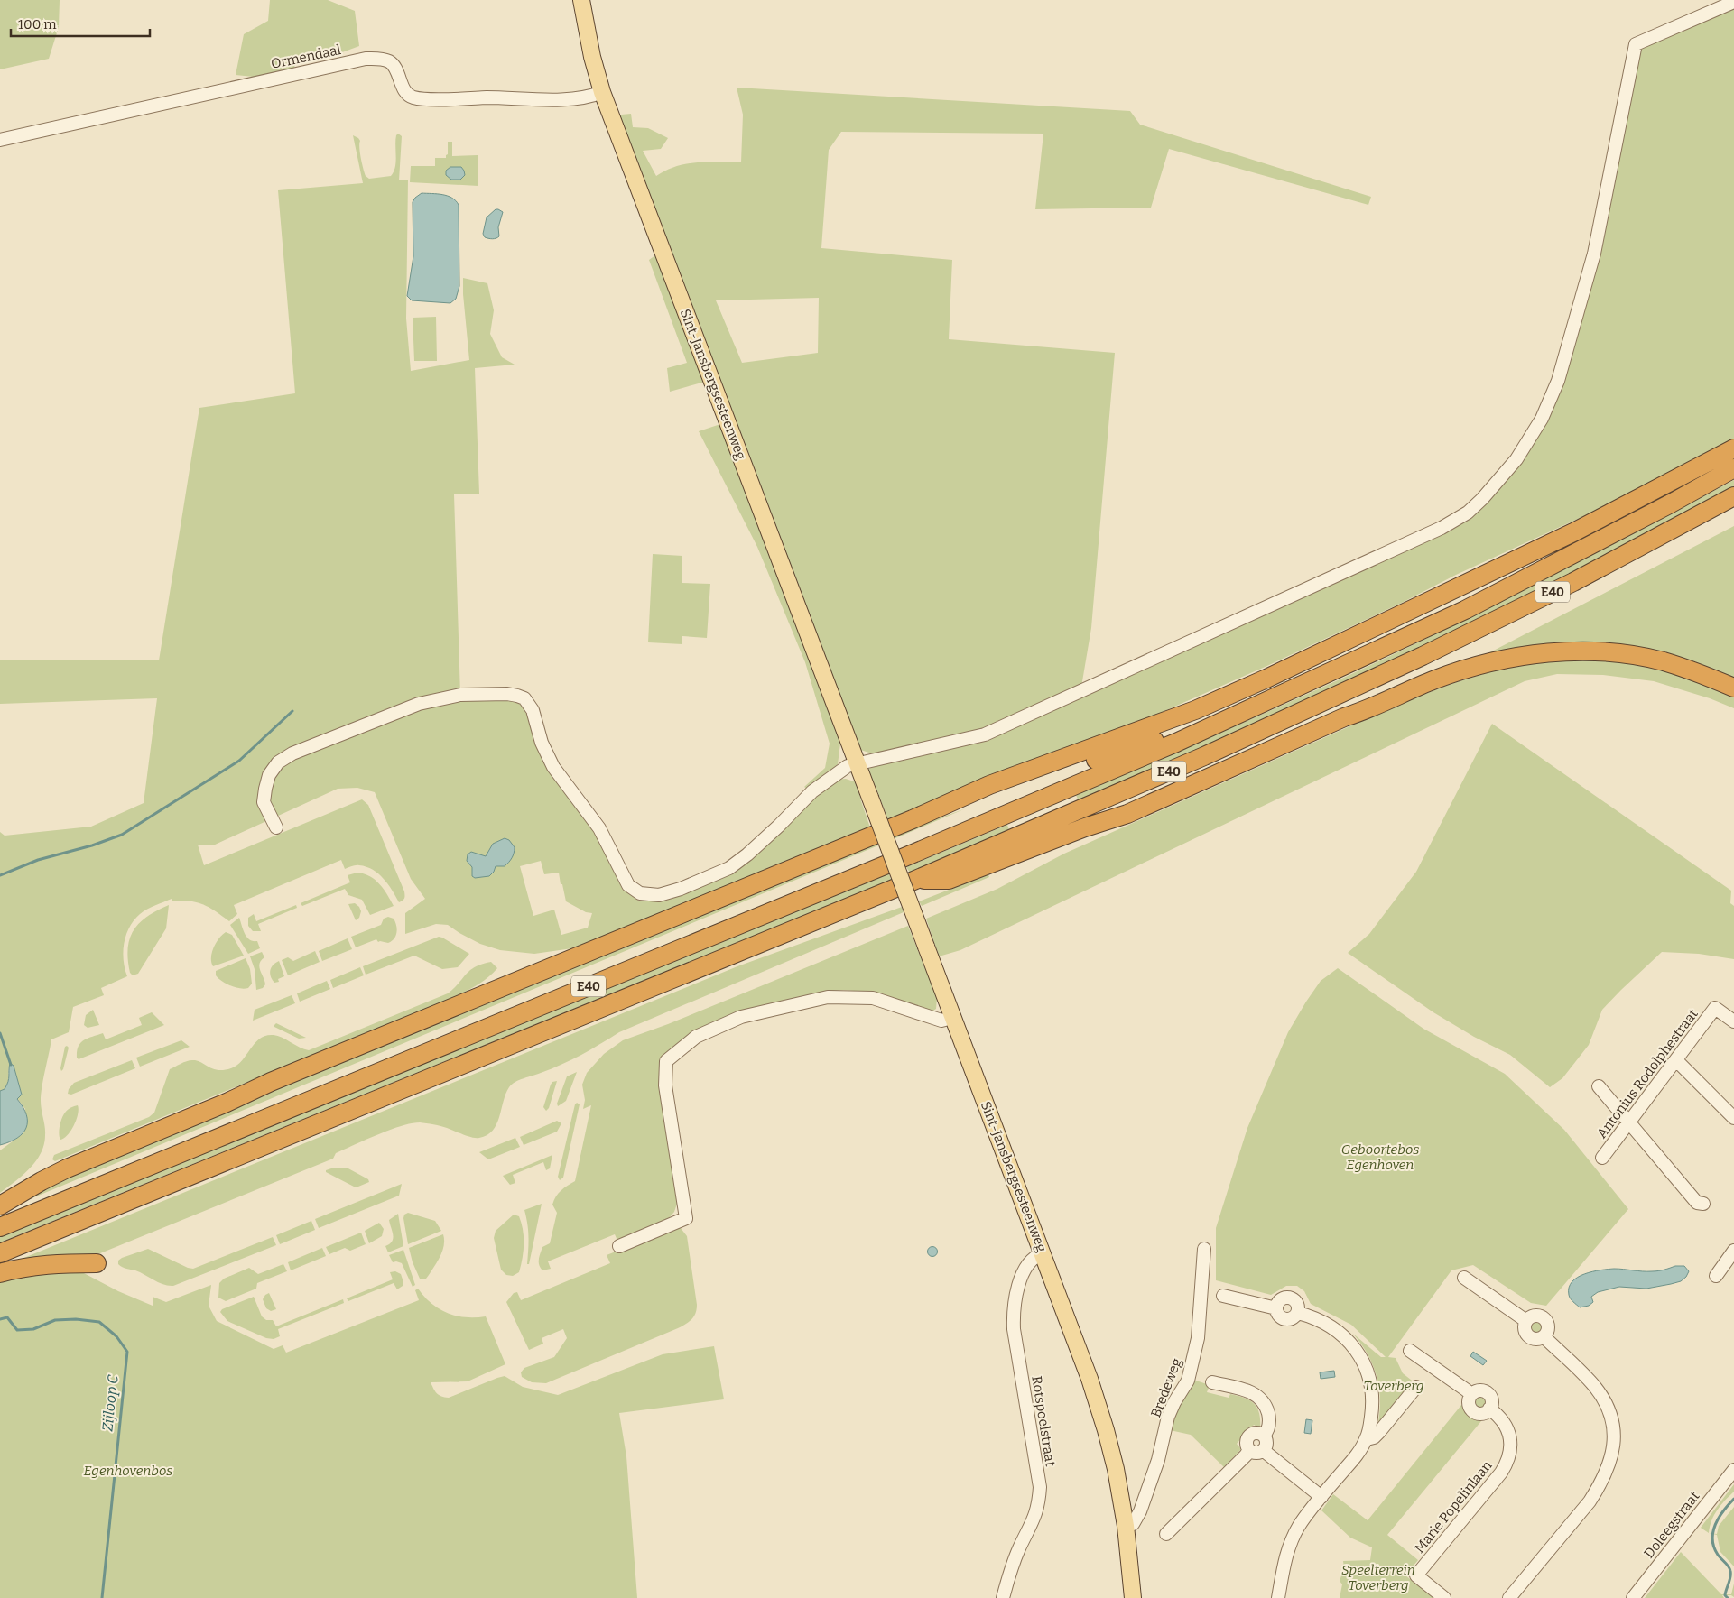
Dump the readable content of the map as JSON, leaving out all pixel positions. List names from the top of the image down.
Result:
{
  "streets": {
    "highway": ["E40"],
    "main road": ["Sint-Jansbergsesteenweg"],
    "street": [
      "Ormendaal",
      "Antonius Rodolphestraat",
      "Bredeweg",
      "Rotspoelstraat",
      "Marie Popelinlaan",
      "Doleegstraat"
    ]
  },
  "crossings": [
    ["Ormendaal", "Sint-Jansbergsesteenweg"],
    ["Sint-Jansbergsesteenweg", "Bredeweg"],
    ["Sint-Jansbergsesteenweg", "Rotspoelstraat"]
  ],
  "water": ["Zijloop C"],
  "parks": [
    "Geboortebos Egenhoven",
    "Toverberg",
    "Egenhovenbos",
    "Speelterrein Toverberg"
  ],
  "scale_bar": "100 m"
}
